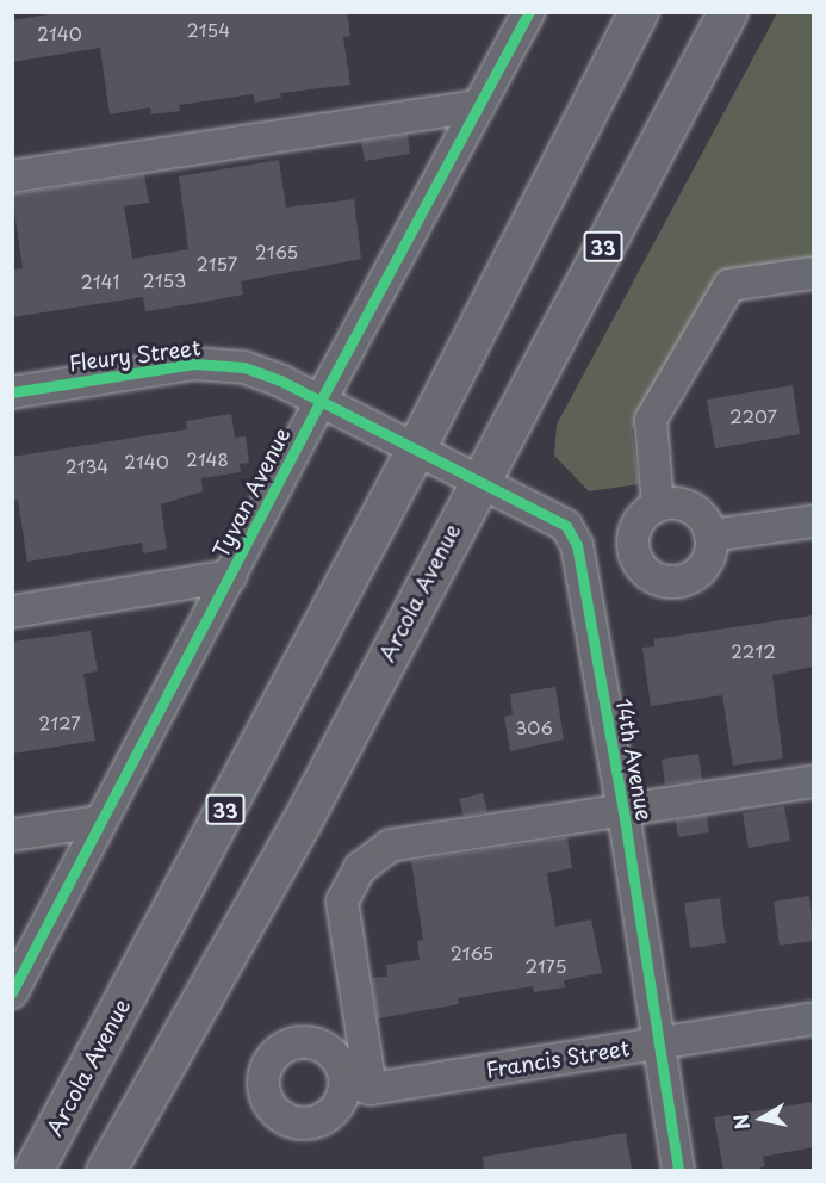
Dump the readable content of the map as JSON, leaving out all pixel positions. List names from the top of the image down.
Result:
{
  "streets": {
    "main road": ["33", "Arcola Avenue"],
    "street": [
      "Fleury Street",
      "Tyvan Avenue",
      "14th Avenue",
      "Francis Street"
    ]
  },
  "crossings": [
    ["Fleury Street", "Tyvan Avenue"],
    ["Fleury Street", "Arcola Avenue"],
    ["Fleury Street", "14th Avenue"],
    ["Arcola Avenue", "14th Avenue"],
    ["14th Avenue", "Francis Street"]
  ],
  "house_numbers": [
    "2154",
    "2140",
    "2165",
    "2157",
    "2153",
    "2141",
    "2207",
    "2148",
    "2140",
    "2134",
    "2212",
    "2127",
    "306",
    "2165",
    "2175"
  ],
  "north": "left"
}
